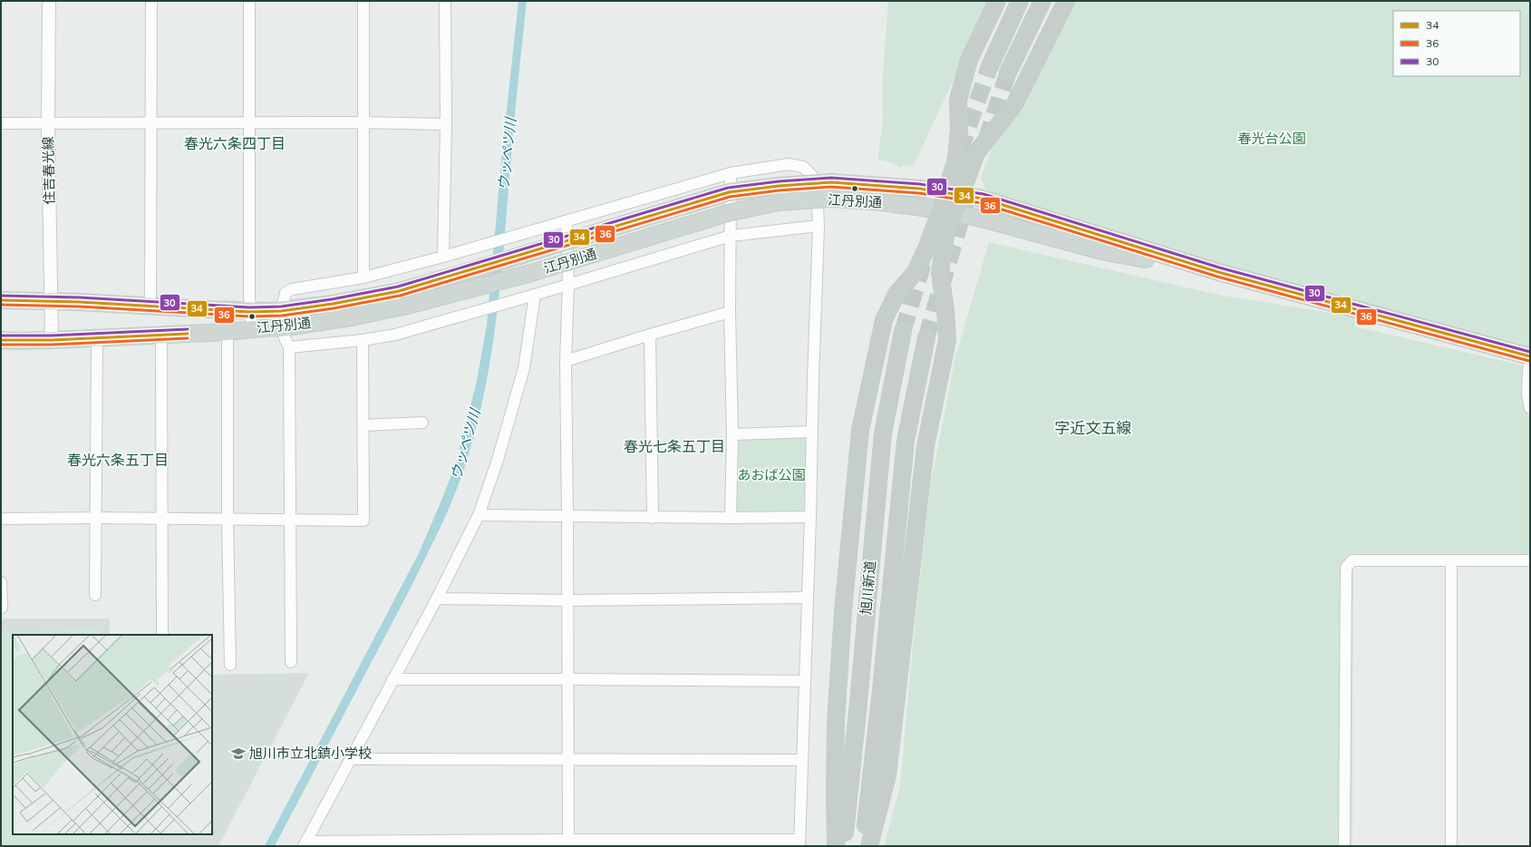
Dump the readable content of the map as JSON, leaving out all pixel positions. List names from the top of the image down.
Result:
{
  "streets": {
    "highway": ["旭川新道"],
    "main road": ["江丹別通"],
    "street": ["住吉春光線"]
  },
  "crossings": [
    ["住吉春光線", "江丹別通"]
  ],
  "districts": [
    "春光六条四丁目",
    "字近文五線",
    "春光七条五丁目",
    "春光六条五丁目"
  ],
  "water": ["ウッペツ川"],
  "parks": ["春光台公園", "あおば公園"],
  "places": {
    "school or university": ["旭川市立北鎮小学校"]
  },
  "lines": ["transit line 30", "transit line 34", "transit line 36"],
  "legend": ["34", "36", "30"]
}
